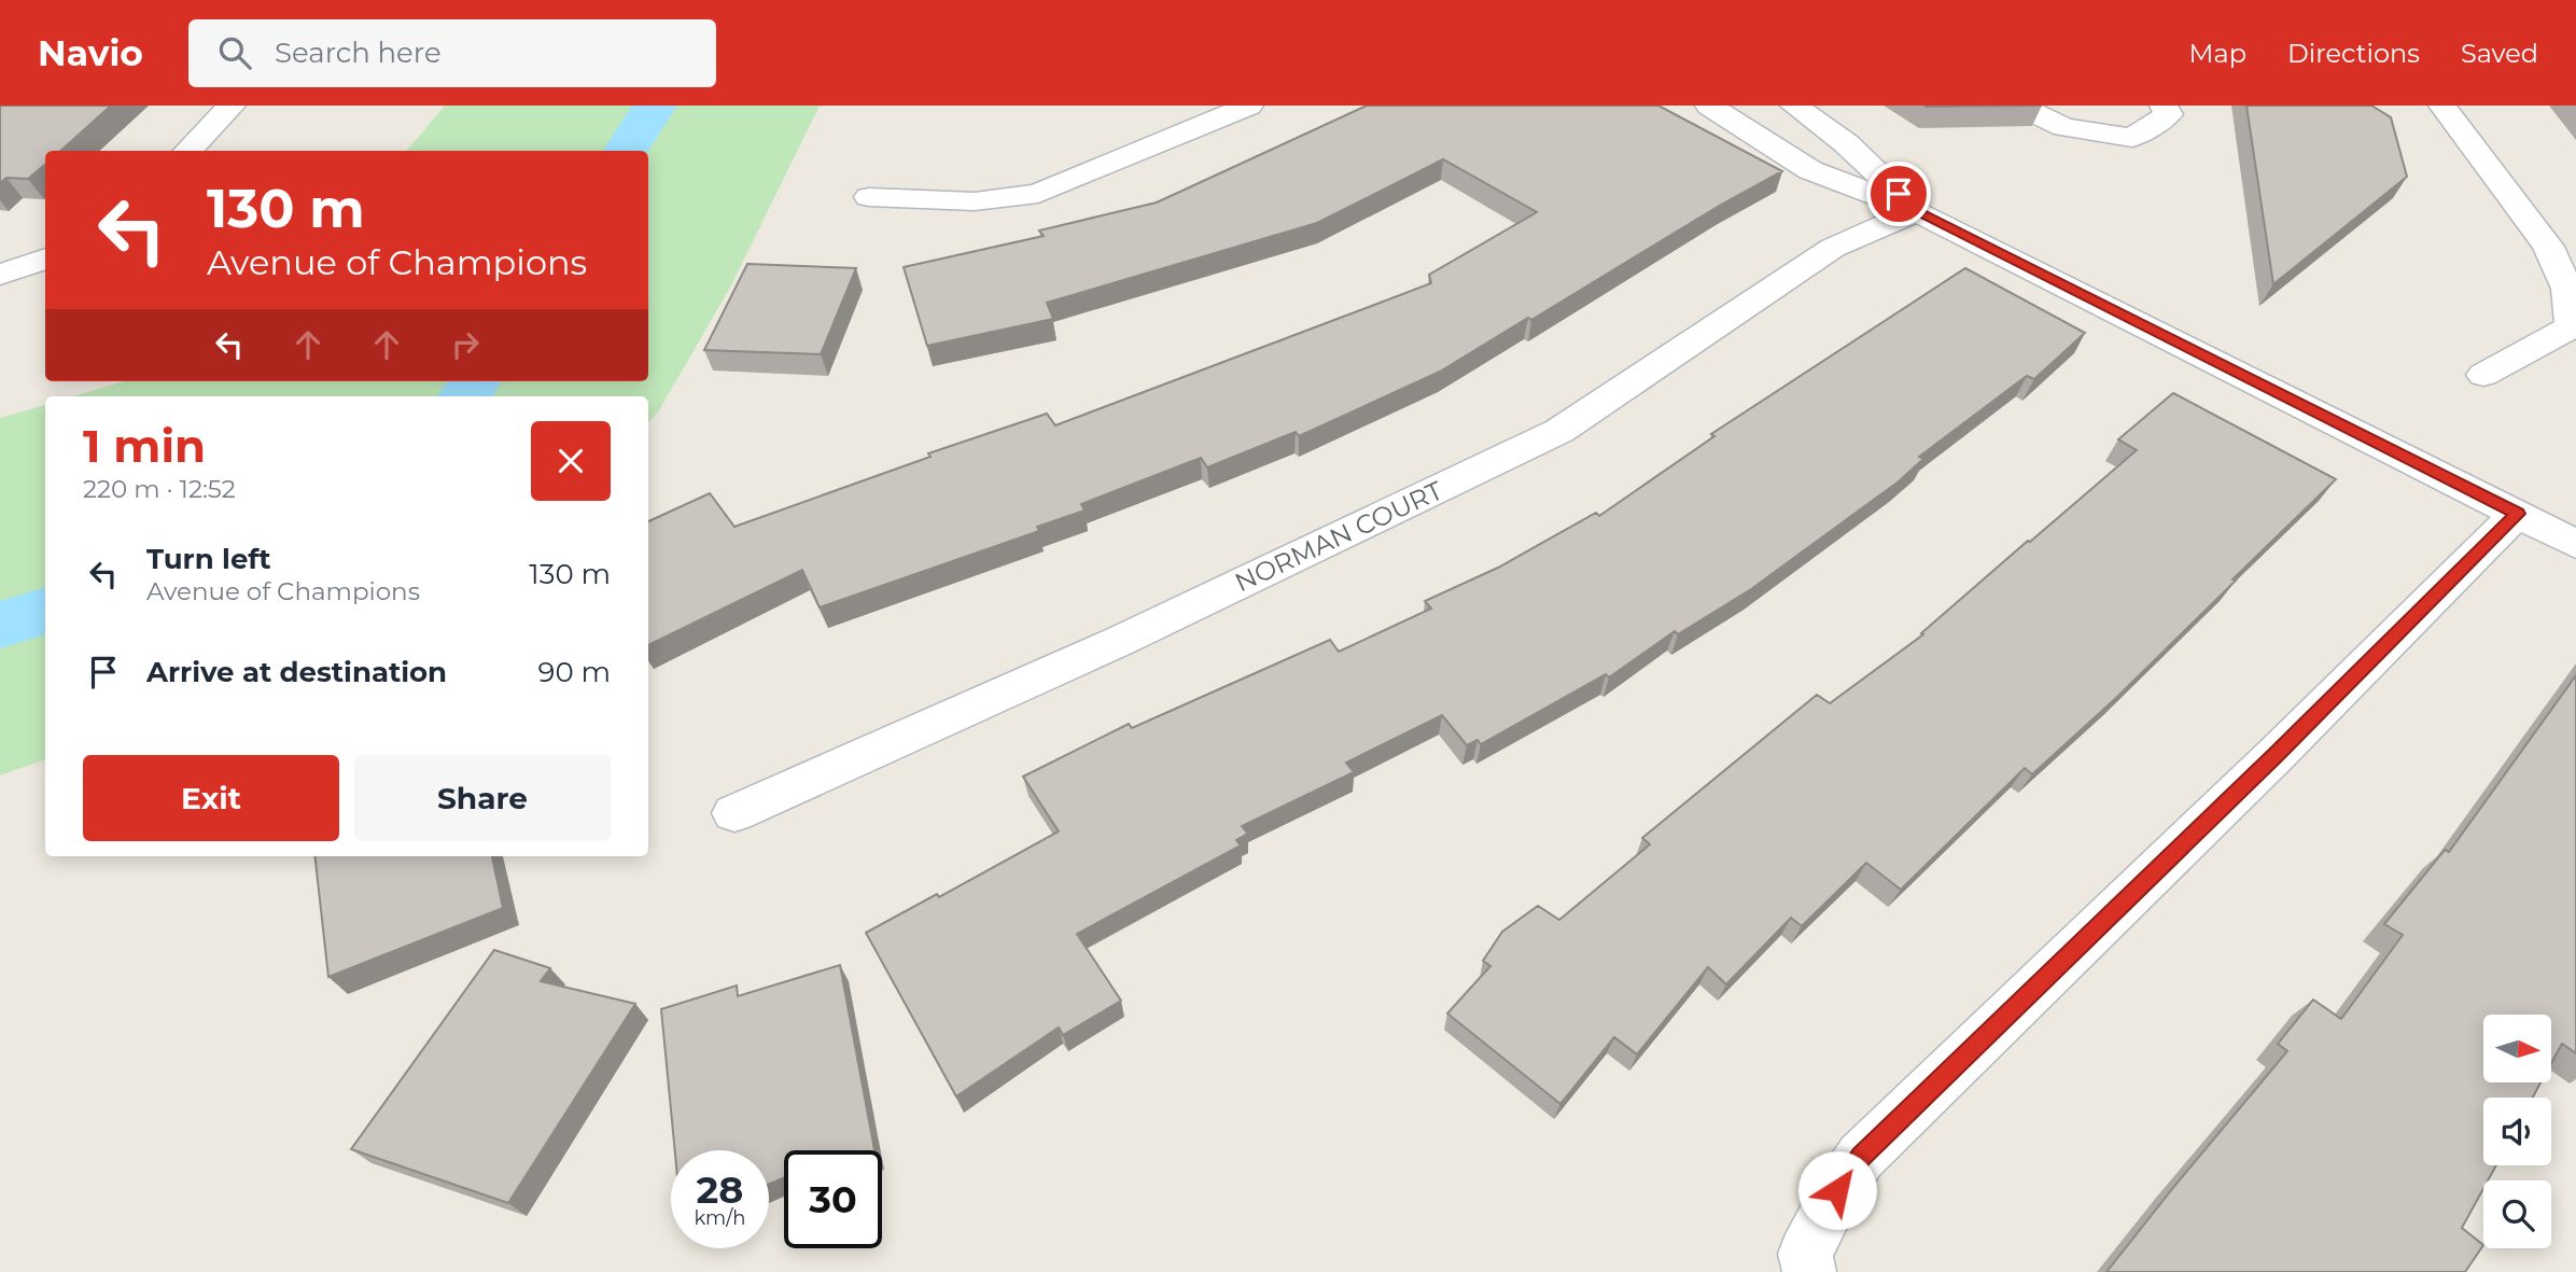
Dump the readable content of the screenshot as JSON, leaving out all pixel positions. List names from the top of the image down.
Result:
{
  "streets": {
    "street": ["NORMAN COURT"]
  },
  "north": "right",
  "page": {
    "header": "Navio",
    "search": "Search here",
    "nav": ["Map", "Directions", "Saved"],
    "turn": ["130 m", "Avenue of Champions"],
    "heading": ["1 min", "220 m · 12:52"],
    "list": [
      {
        "name": "Turn left",
        "note": "Avenue of Champions",
        "value": "130 m"
      },
      {
        "name": "Arrive at destination",
        "value": "90 m"
      }
    ],
    "buttons": ["Exit", "Share"],
    "speed": "28 km/h",
    "limit": "30"
  }
}
